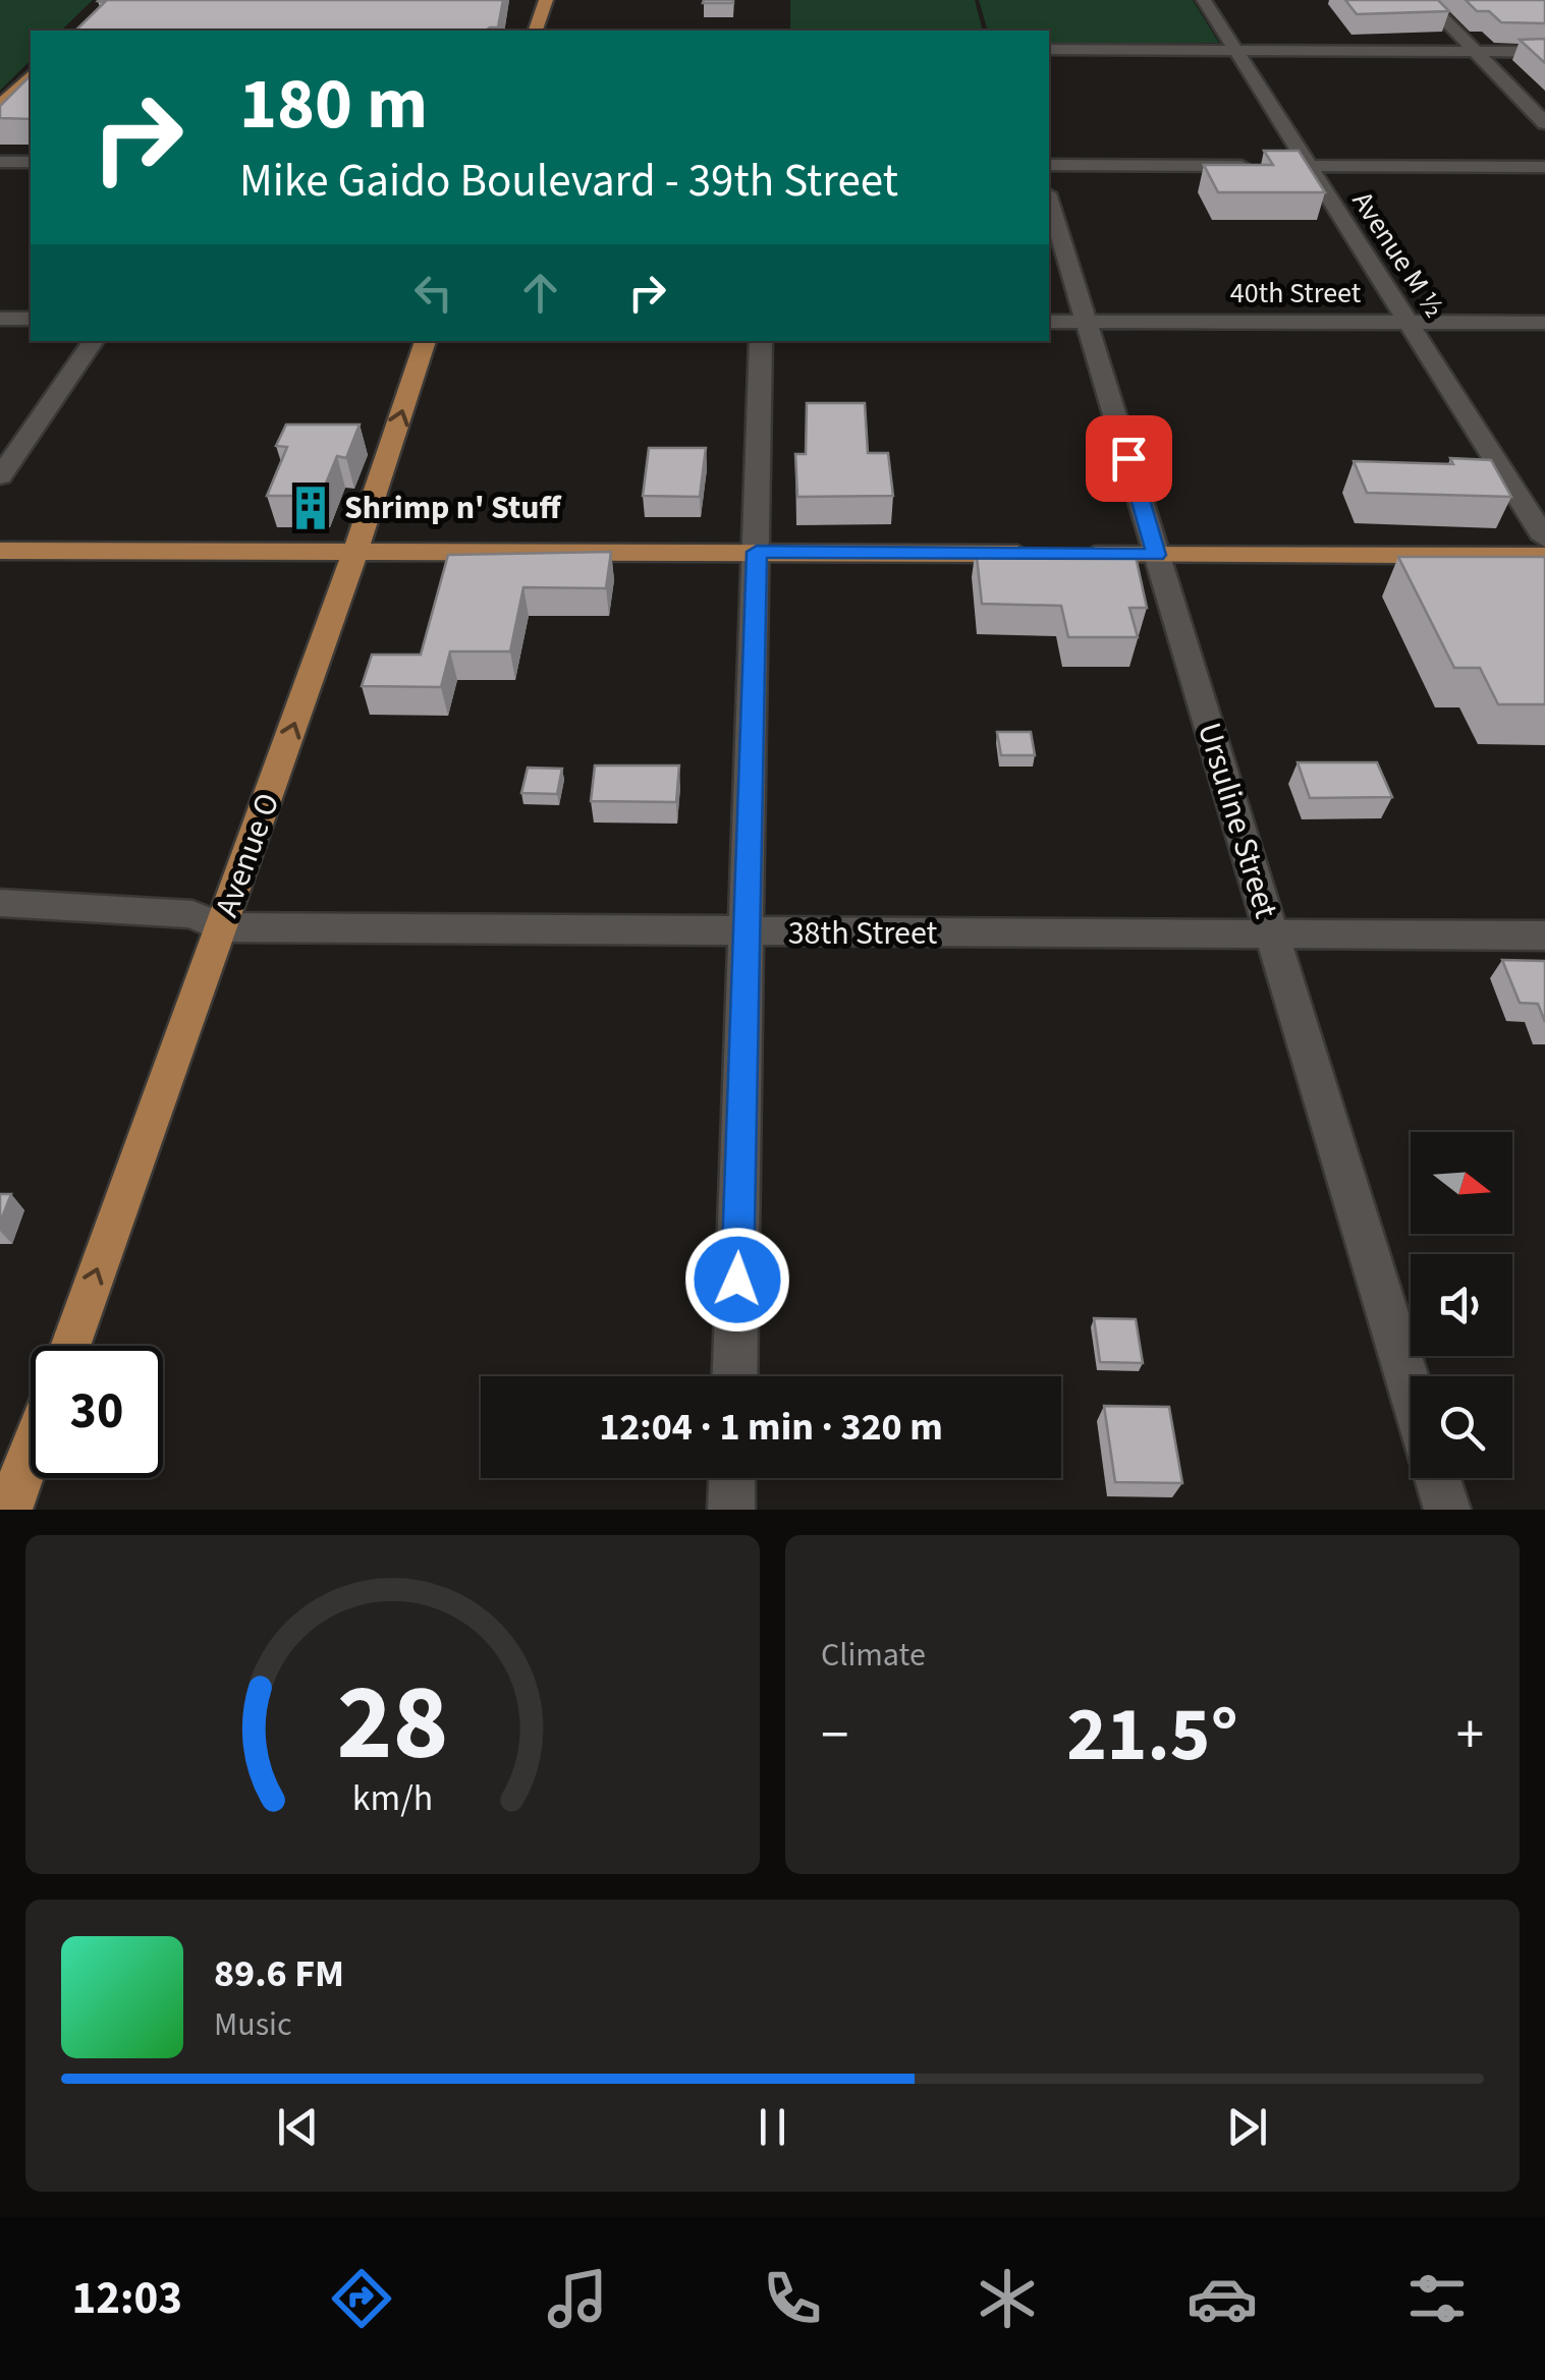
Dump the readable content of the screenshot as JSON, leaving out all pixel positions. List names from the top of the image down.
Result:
{
  "streets": {
    "main road": ["Avenue O"],
    "street": [
      "Avenue M ½",
      "40th Street",
      "Ursuline Street",
      "38th Street"
    ]
  },
  "crossings": [
    ["Avenue M ½", "40th Street"],
    ["40th Street", "Ursuline Street"],
    ["Ursuline Street", "38th Street"],
    ["Avenue O", "38th Street"]
  ],
  "one_way": ["Avenue O"],
  "places": {
    "building": ["Shrimp n' Stuff"]
  },
  "north": "right",
  "page": {
    "turn": ["180 m", "Mike Gaido Boulevard - 39th Street"],
    "limit": "30",
    "trip": "12:04 · 1 min · 320 m",
    "tile": "Climate",
    "heat": ["−", "21.5°", "+"],
    "song": ["89.6 FM", "Music"],
    "tabs": "12:03",
    "gauge": ["28", "km/h"]
  }
}
